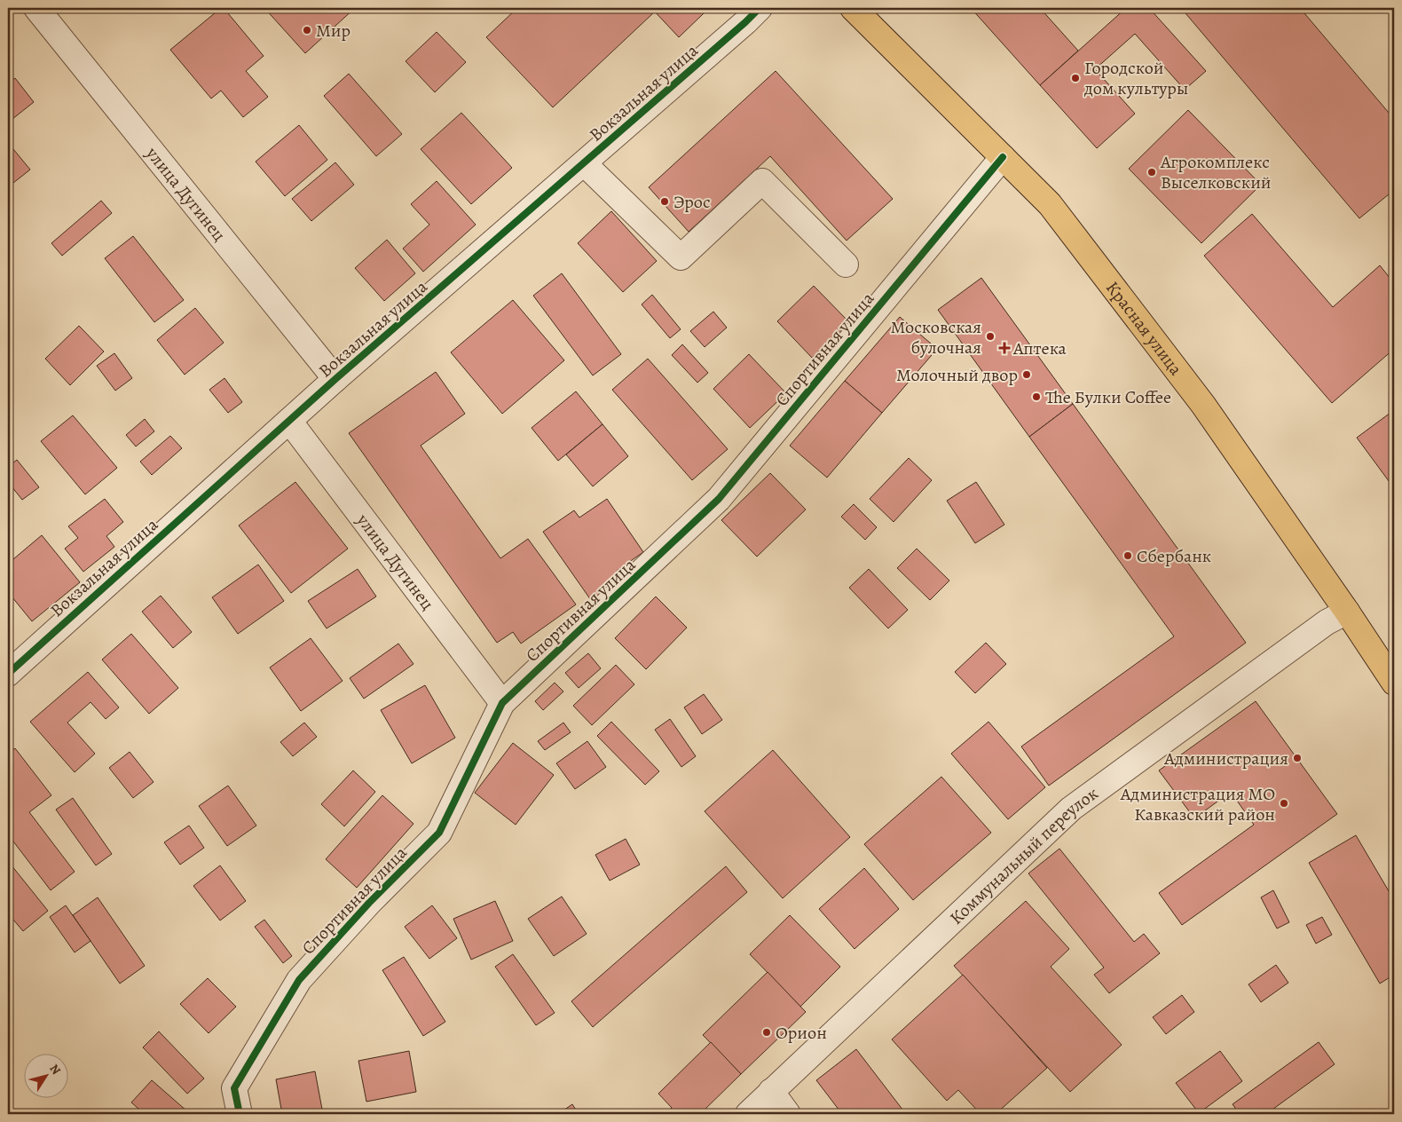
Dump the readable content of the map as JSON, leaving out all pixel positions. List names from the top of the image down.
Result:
{
  "streets": {
    "main road": ["Красная улица"],
    "street": [
      "Вокзальная улица",
      "улица Дугинец",
      "Спортивная улица",
      "Коммунальный переулок"
    ]
  },
  "crossings": [
    ["Вокзальная улица", "улица Дугинец"],
    ["улица Дугинец", "Спортивная улица"],
    ["Красная улица", "Спортивная улица"],
    ["Красная улица", "Коммунальный переулок"]
  ],
  "places": {
    "other": [
      "Мир",
      "Городской дом культуры",
      "Агрокомплекс Выселковский",
      "Эрос",
      "Московская булочная",
      "Молочный двор",
      "The Булки Coffee",
      "Сбербанк",
      "Администрация",
      "Администрация МО Кавказский район",
      "Орион"
    ],
    "health": ["Аптека"]
  },
  "north": "top right"
}
